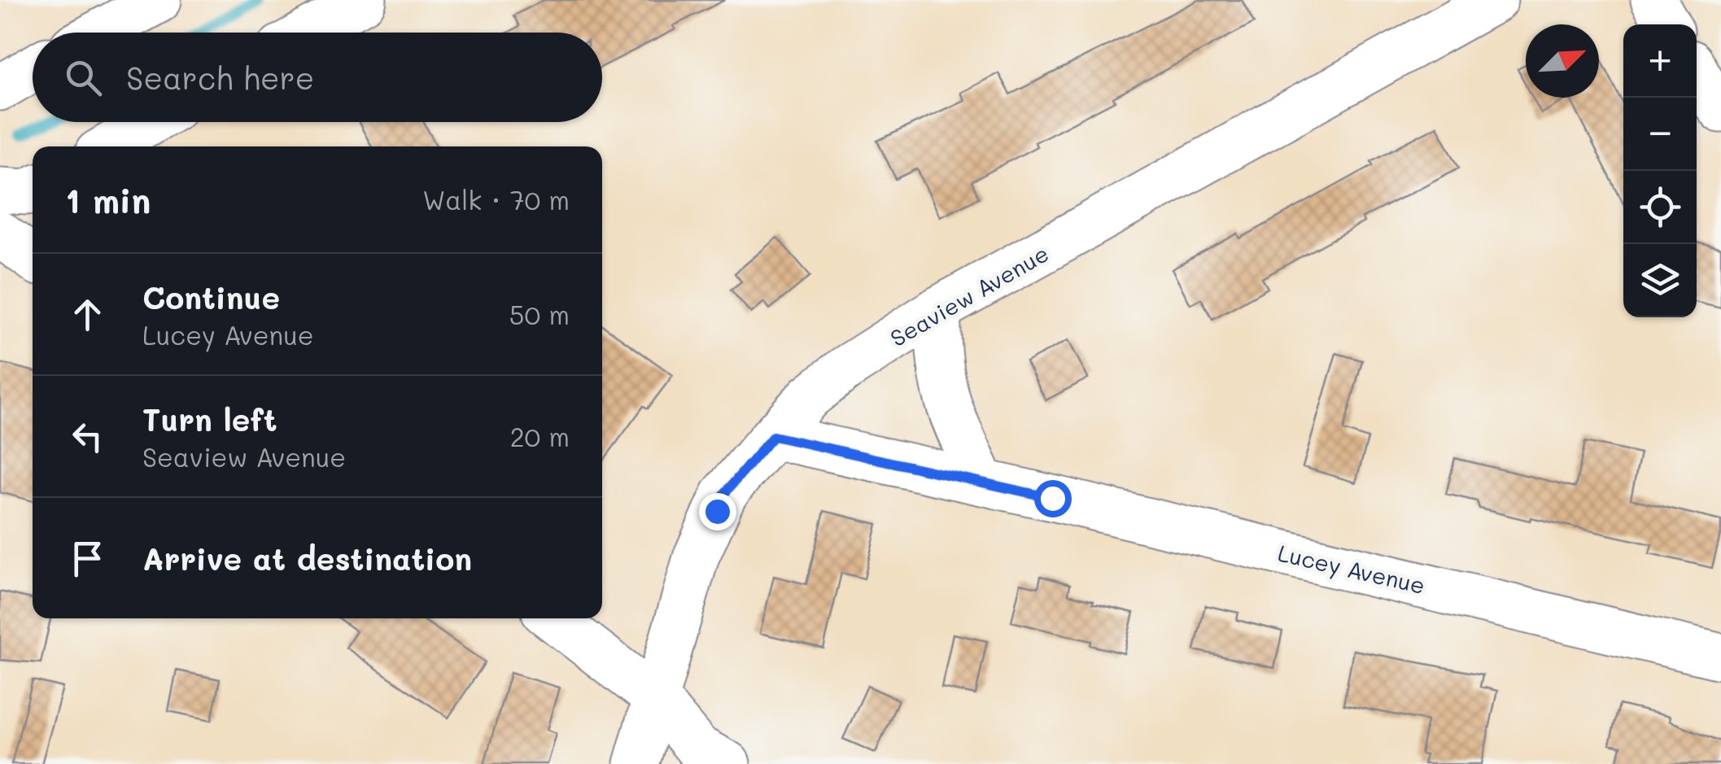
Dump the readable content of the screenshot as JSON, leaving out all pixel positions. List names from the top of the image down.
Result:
{
  "streets": {
    "street": ["Seaview Avenue", "Lucey Avenue"]
  },
  "crossings": [
    ["Seaview Avenue", "Lucey Avenue"]
  ],
  "north": "top right",
  "page": {
    "map_buttons": ["+", "−"],
    "search": "Search here",
    "heading": ["1 min", "Walk · 70 m"],
    "list": [
      ["Continue", "Lucey Avenue", "50 m"],
      ["Turn left", "Seaview Avenue", "20 m"],
      "Arrive at destination"
    ]
  }
}
